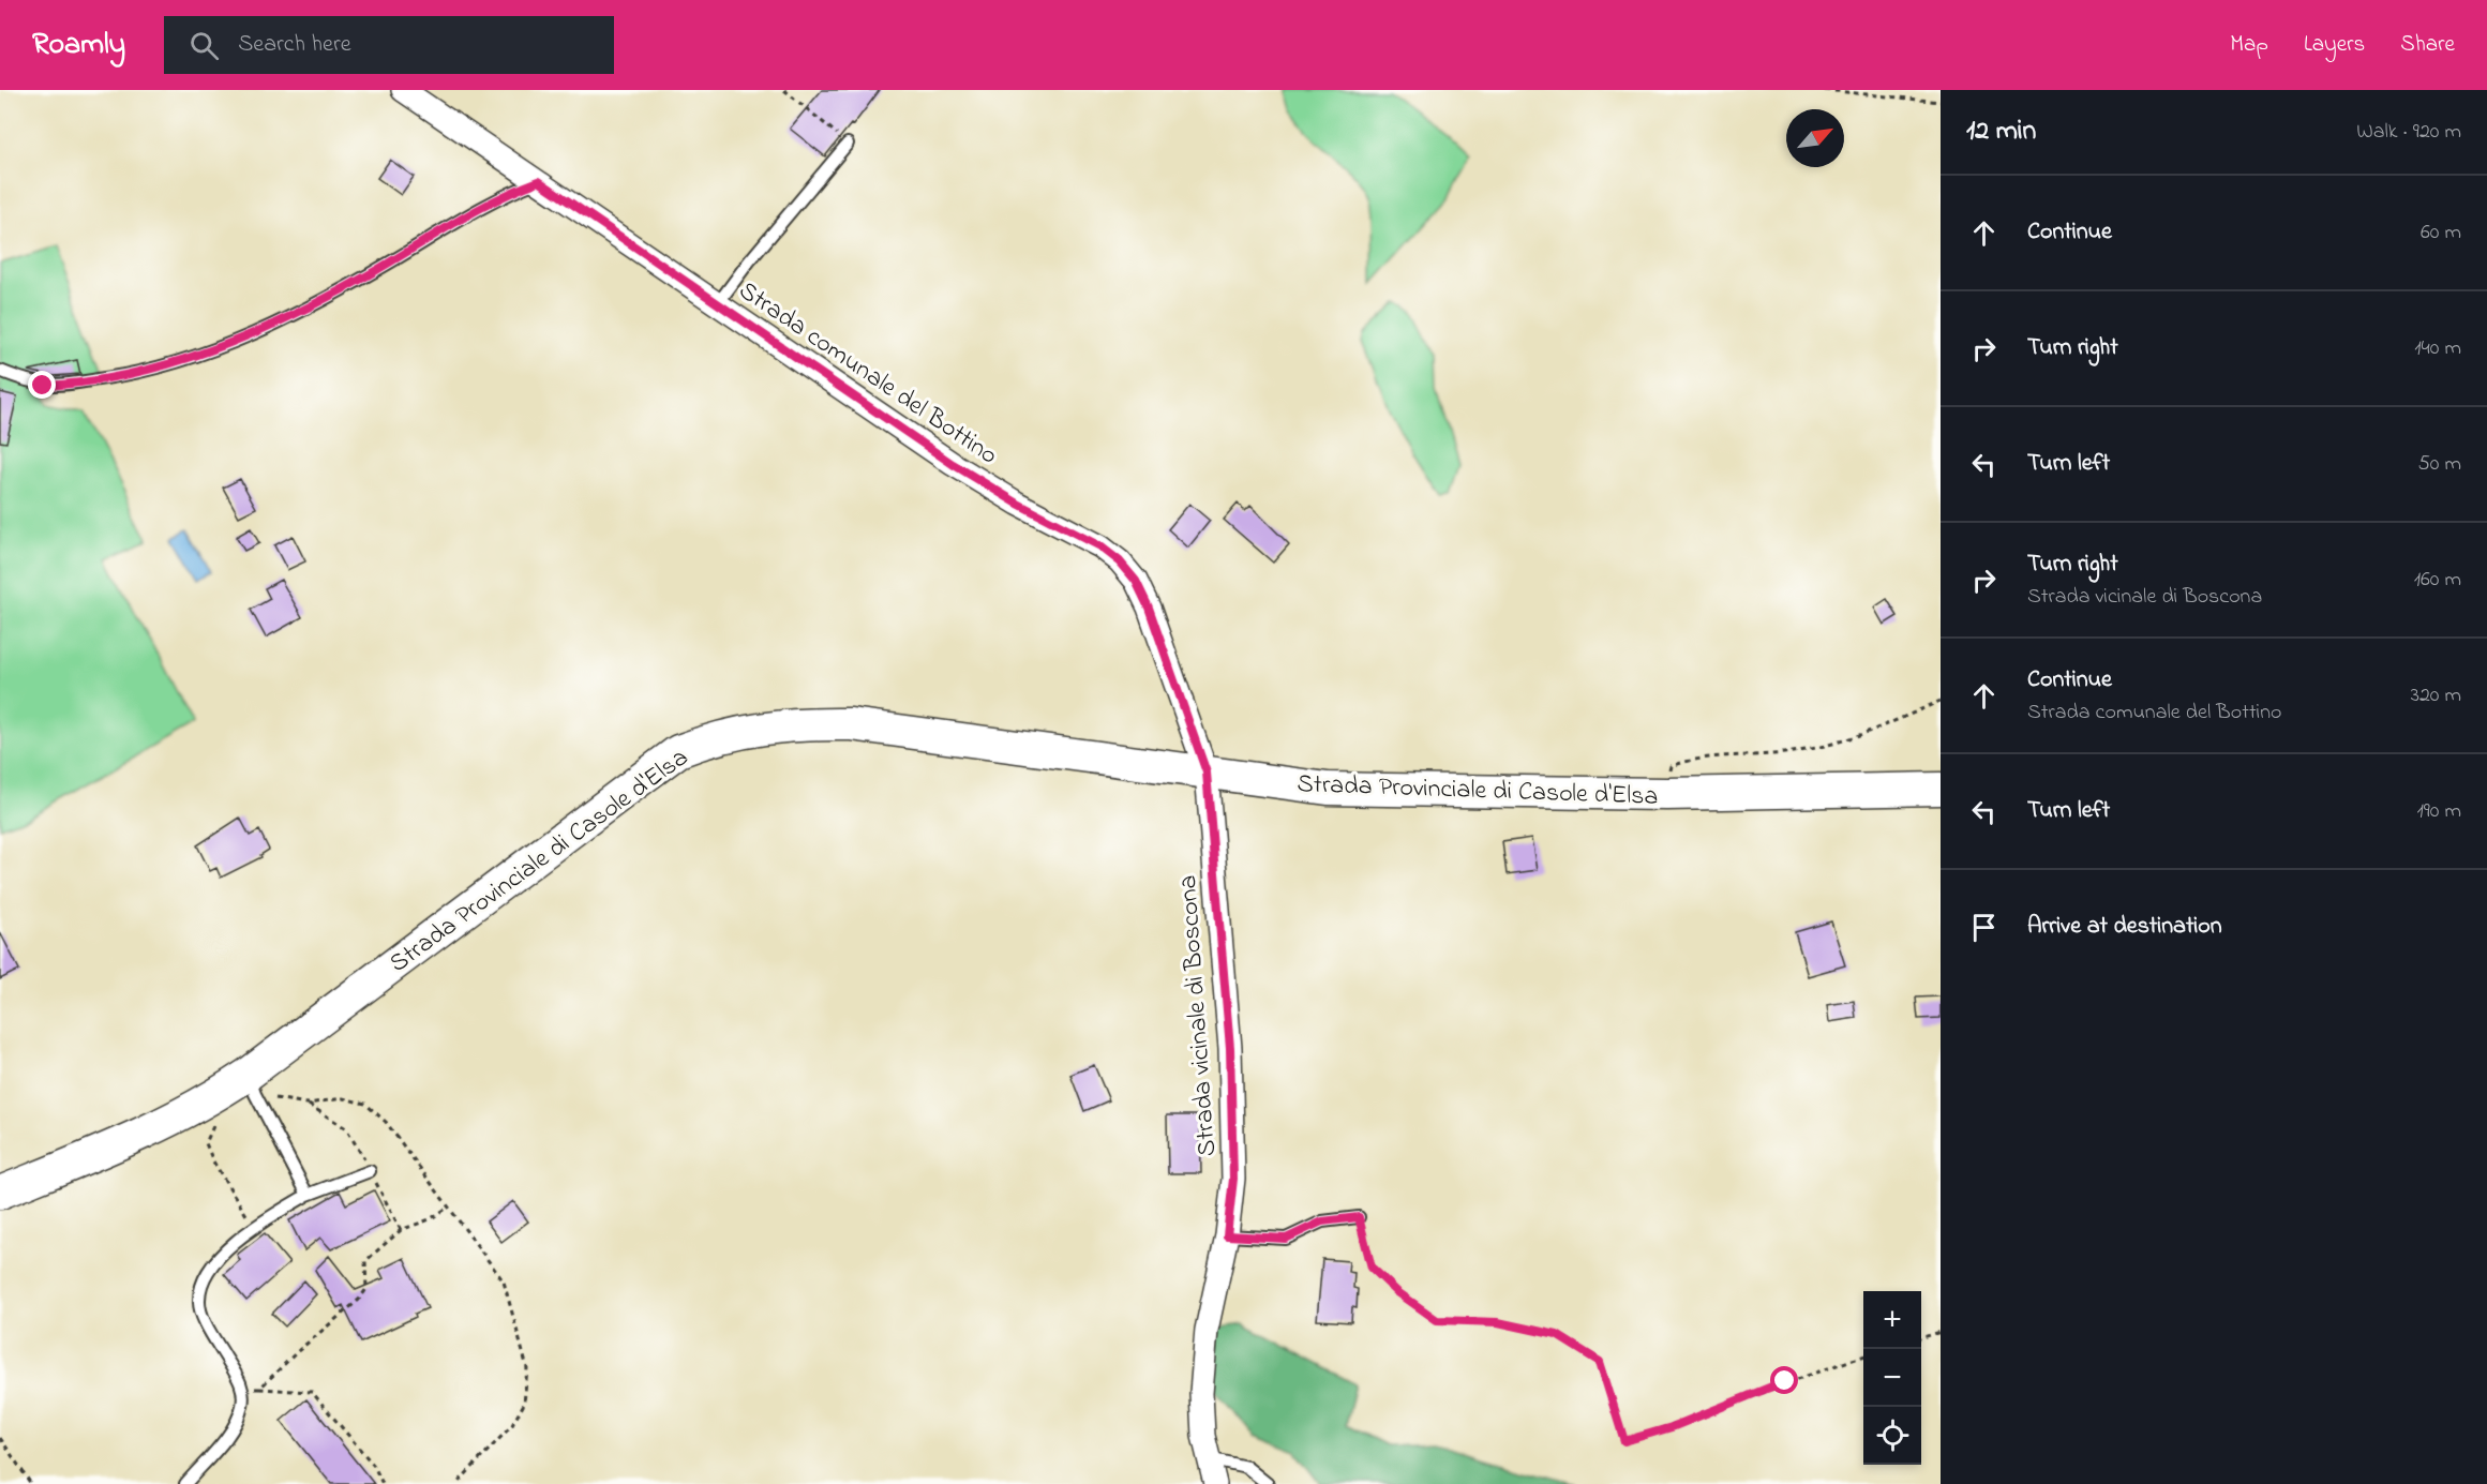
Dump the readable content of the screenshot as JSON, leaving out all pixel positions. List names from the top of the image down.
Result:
{
  "streets": {
    "main road": ["Strada Provinciale di Casole d'Elsa"],
    "street": ["Strada comunale del Bottino", "Strada vicinale di Boscona"]
  },
  "crossings": [
    ["Strada comunale del Bottino", "Strada Provinciale di Casole d'Elsa"],
    ["Strada comunale del Bottino", "Strada vicinale di Boscona"],
    ["Strada Provinciale di Casole d'Elsa", "Strada vicinale di Boscona"]
  ],
  "north": "top right",
  "page": {
    "header": "Roamly",
    "search": "Search here",
    "nav": ["Map", "Layers", "Share"],
    "heading": ["12 min", "Walk · 920 m"],
    "list": [
      ["Continue", "60 m"],
      ["Turn right", "140 m"],
      ["Turn left", "50 m"],
      ["Turn right", "Strada vicinale di Boscona", "160 m"],
      ["Continue", "Strada comunale del Bottino", "320 m"],
      ["Turn left", "190 m"],
      "Arrive at destination"
    ],
    "map_buttons": ["+", "−"]
  }
}
